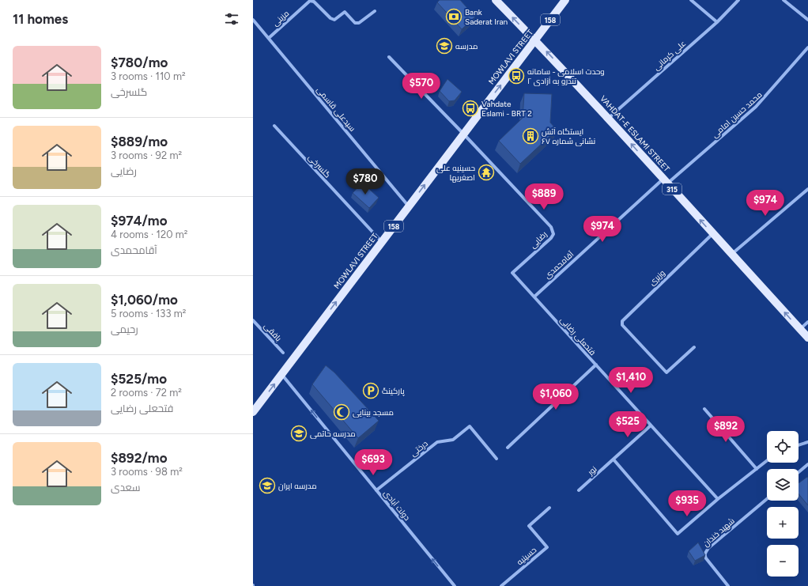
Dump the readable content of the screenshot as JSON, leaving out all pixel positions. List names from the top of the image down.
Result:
{
  "streets": {
    "main road": [
      "158",
      "MOWLAVI STREET",
      "VAHDAT-E ESLAMI STREET",
      "315"
    ],
    "street": [
      "مزینی",
      "علی کرمانی",
      "سیدعلی قاسمی",
      "محمد حسین امامی",
      "گلسرخی",
      "رضایی",
      "آقامحمدی",
      "وزیری",
      "بافقی",
      "فتحعلی رضایی",
      "درختی",
      "نور",
      "دولت آبادی",
      "شهید خندان",
      "حسینیه"
    ]
  },
  "crossings": [
    ["مزینی", "سیدعلی قاسمی"],
    ["علی کرمانی", "VAHDAT-E ESLAMI STREET"],
    ["MOWLAVI STREET", "سیدعلی قاسمی"],
    ["MOWLAVI STREET", "VAHDAT-E ESLAMI STREET"],
    ["MOWLAVI STREET", "گلسرخی"],
    ["MOWLAVI STREET", "رضایی"],
    ["MOWLAVI STREET", "دولت آبادی"],
    ["محمد حسین امامی", "VAHDAT-E ESLAMI STREET"],
    ["محمد حسین امامی", "آقامحمدی"],
    ["VAHDAT-E ESLAMI STREET", "آقامحمدی"],
    ["VAHDAT-E ESLAMI STREET", "وزیری"],
    ["رضایی", "آقامحمدی"],
    ["رضایی", "فتحعلی رضایی"],
    ["آقامحمدی", "فتحعلی رضایی"],
    ["درختی", "دولت آبادی"]
  ],
  "one_way": ["MOWLAVI STREET", "VAHDAT-E ESLAMI STREET", "دولت آبادی"],
  "places": {
    "bank": ["Bank Saderat Iran"],
    "school or university": ["مدرسه", "مدرسه حاتمی", "مدرسه ایران"],
    "bus stop": ["وحدت اسلامی - سامانه ۲ تندرو به آزادی", "Vahdate Eslami - BRT 2"],
    "building": ["ایستگاه آتش نشانی شماره ۶۷"],
    "temple": ["حسینیه علی اصغریها"],
    "parking": ["پارکینگ"],
    "mosque": ["مسجد بینایی"]
  },
  "page": {
    "heading": "11 homes",
    "list": [
      {
        "name": "$780/mo",
        "note": "3 rooms · 110 m² · گلسرخی"
      },
      {
        "name": "$889/mo",
        "note": "3 rooms · 92 m² · رضایی"
      },
      {
        "name": "$974/mo",
        "note": "4 rooms · 120 m² · آقامحمدی"
      },
      {
        "name": "$1,060/mo",
        "note": "5 rooms · 133 m² · رحیمی"
      },
      {
        "name": "$525/mo",
        "note": "2 rooms · 72 m² · فتحعلی رضایی"
      },
      {
        "name": "$892/mo",
        "note": "3 rooms · 98 m² · سعدی"
      }
    ],
    "price": [
      "$570",
      "$780",
      "$889",
      "$974",
      "$974",
      "$1,410",
      "$1,060",
      "$525",
      "$892",
      "$693",
      "$935"
    ],
    "map_buttons": ["+", "−"]
  }
}
